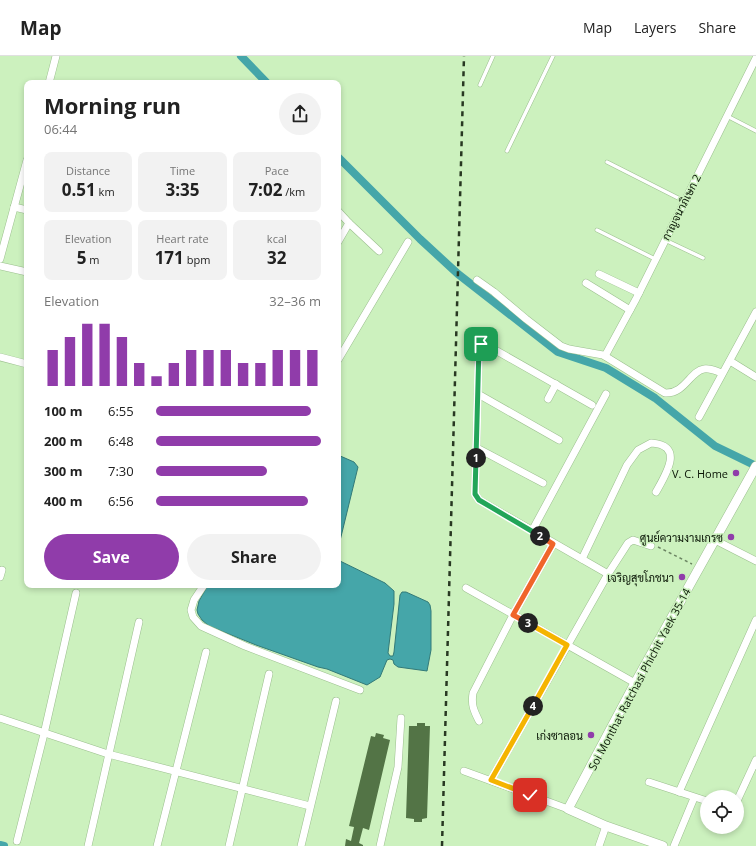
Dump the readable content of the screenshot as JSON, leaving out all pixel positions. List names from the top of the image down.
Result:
{
  "streets": {
    "street": ["กาญจนาภิเษก 2", "Soi Monthat Ratchasi Phichit Yaek 35-14"]
  },
  "places": [
    "V. C. Home",
    "ศูนย์ความงามเกรซ",
    "เจริญสุขโภชนา",
    "เก่งซาลอน"
  ],
  "page": {
    "header": "Map",
    "nav": ["Map", "Layers", "Share"],
    "heading": ["Morning run", "06:44"],
    "stats": [
      ["Distance", "0.51 km"],
      ["Time", "3:35"],
      ["Pace", "7:02 /km"],
      ["Elevation", "5 m"],
      ["Heart rate", "171 bpm"],
      ["kcal", "32"]
    ],
    "chart": ["Elevation", "32–36 m"],
    "list": [
      {
        "name": "100 m",
        "note": "6:55"
      },
      {
        "name": "200 m",
        "note": "6:48"
      },
      {
        "name": "300 m",
        "note": "7:30"
      },
      {
        "name": "400 m",
        "note": "6:56"
      }
    ],
    "pins": [
      "1",
      "2",
      "3",
      "4"
    ],
    "buttons": ["Save", "Share"]
  }
}
